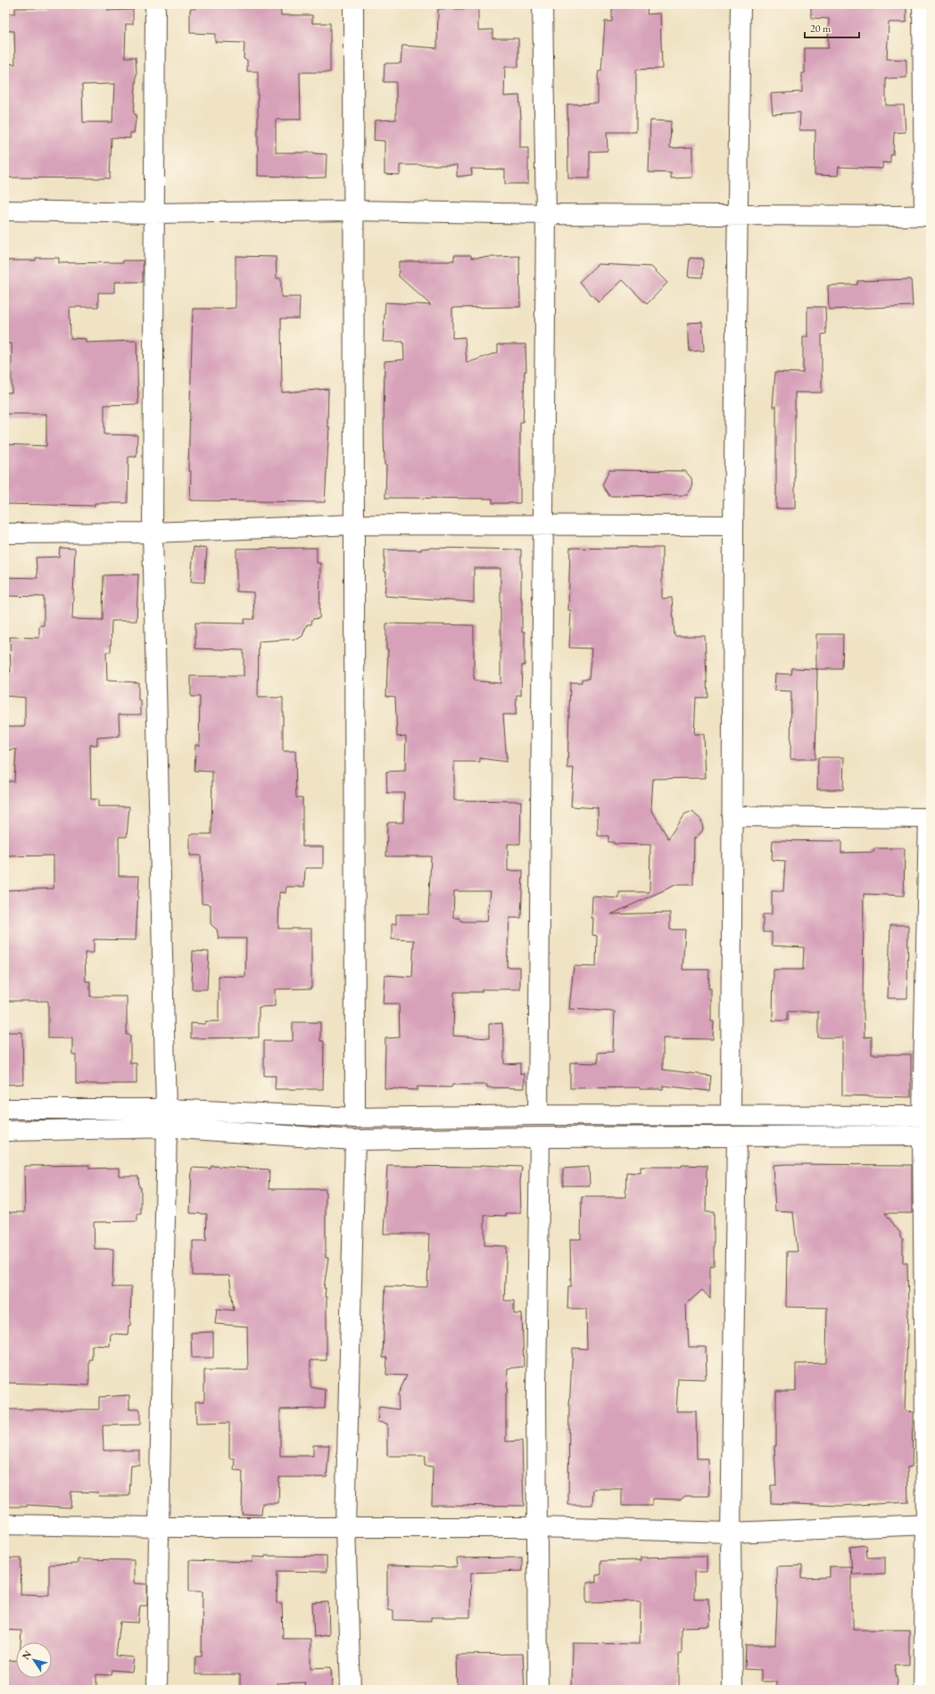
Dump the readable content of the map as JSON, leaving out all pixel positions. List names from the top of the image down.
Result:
{
  "scale_bar": "20 m",
  "north": "top left"
}
